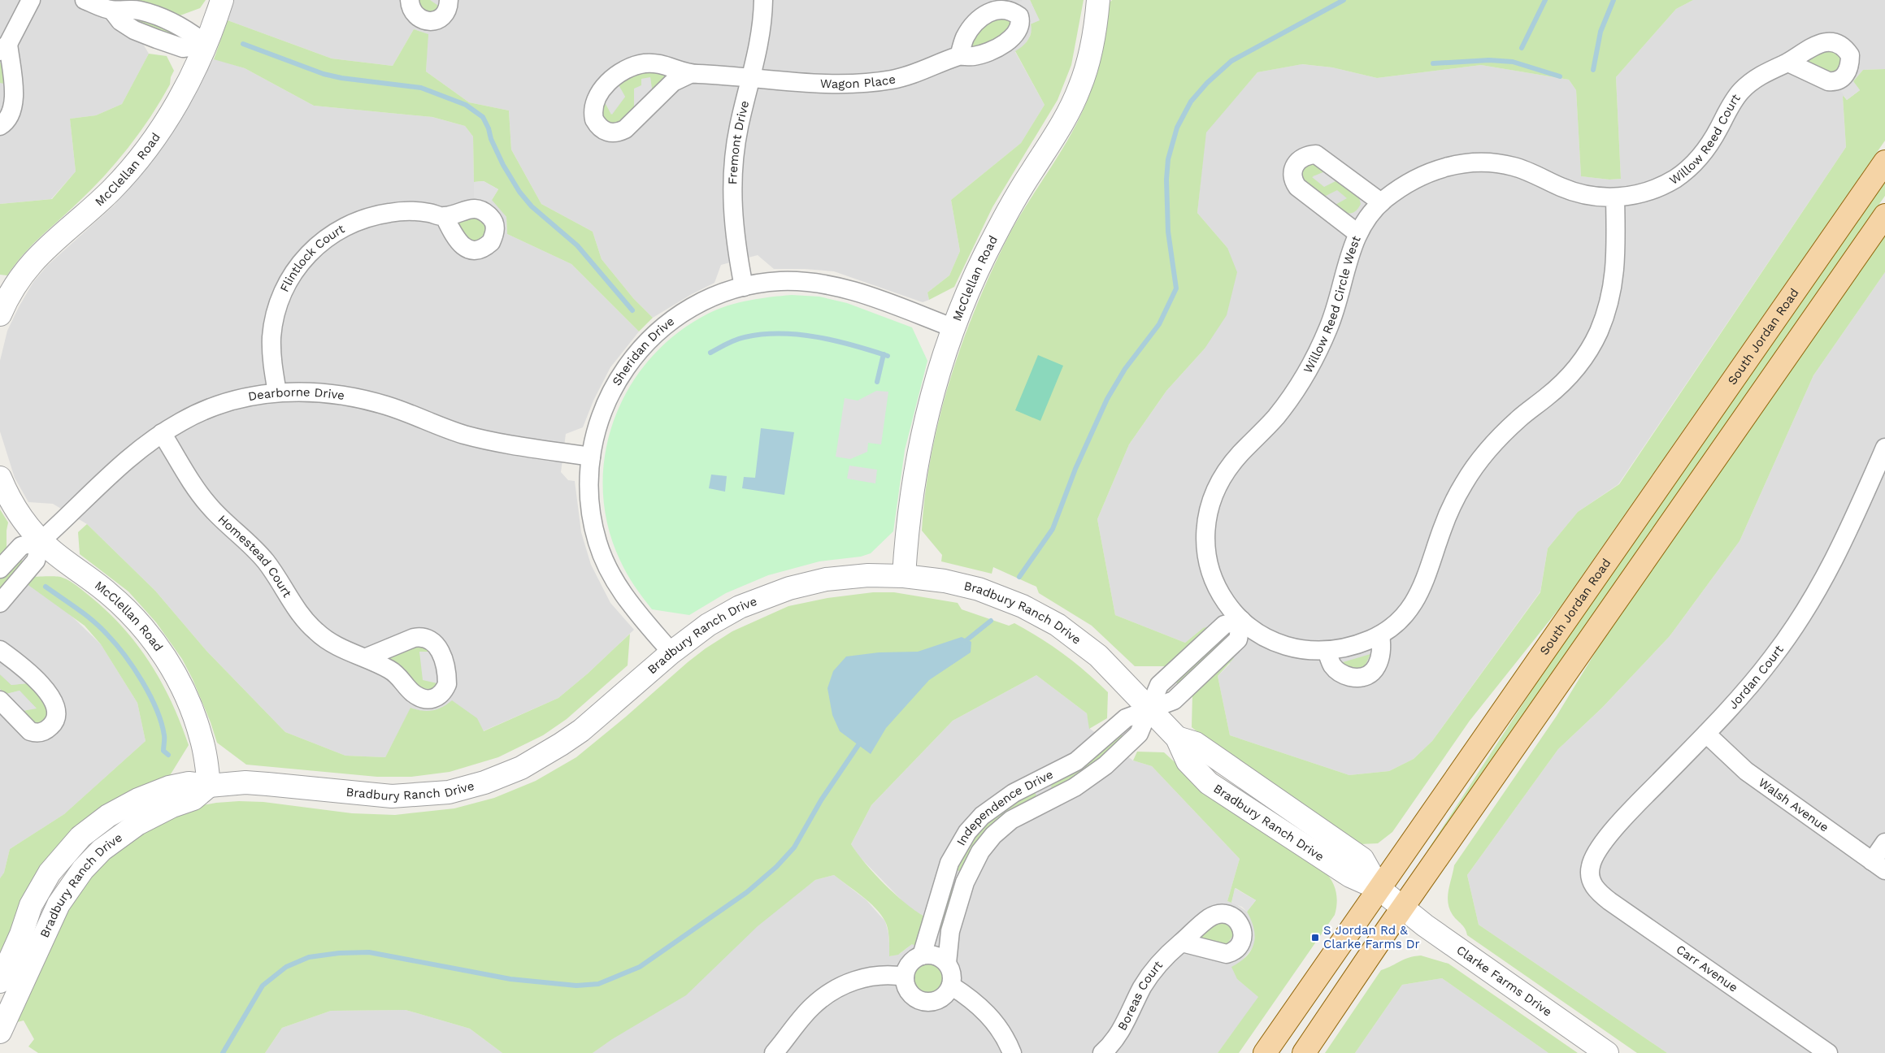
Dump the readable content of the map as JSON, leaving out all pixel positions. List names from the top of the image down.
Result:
{
  "streets": {
    "main road": ["South Jordan Road"],
    "street": [
      "Wagon Place",
      "Willow Reed Court",
      "Fremont Drive",
      "McClellan Road",
      "Flintlock Court",
      "Willow Reed Circle West",
      "Sheridan Drive",
      "Dearborne Drive",
      "Homestead Court",
      "Bradbury Ranch Drive",
      "Jordan Court",
      "Walsh Avenue",
      "Independence Drive",
      "Carr Avenue",
      "Clarke Farms Drive",
      "Boreas Court"
    ]
  },
  "crossings": [
    ["Wagon Place", "Fremont Drive"],
    ["Willow Reed Court", "Willow Reed Circle West"],
    ["Fremont Drive", "Sheridan Drive"],
    ["McClellan Road", "Sheridan Drive"],
    ["McClellan Road", "Dearborne Drive"],
    ["McClellan Road", "Bradbury Ranch Drive"],
    ["Flintlock Court", "Dearborne Drive"],
    ["Willow Reed Circle West", "Independence Drive"],
    ["South Jordan Road", "Bradbury Ranch Drive"],
    ["Sheridan Drive", "Dearborne Drive"],
    ["Sheridan Drive", "Bradbury Ranch Drive"],
    ["Dearborne Drive", "Homestead Court"],
    ["Bradbury Ranch Drive", "Independence Drive"],
    ["Bradbury Ranch Drive", "Clarke Farms Drive"],
    ["Jordan Court", "Walsh Avenue"],
    ["Jordan Court", "Carr Avenue"]
  ],
  "places": {
    "transit": ["S Jordan Rd & Clarke Farms Dr"]
  }
}
